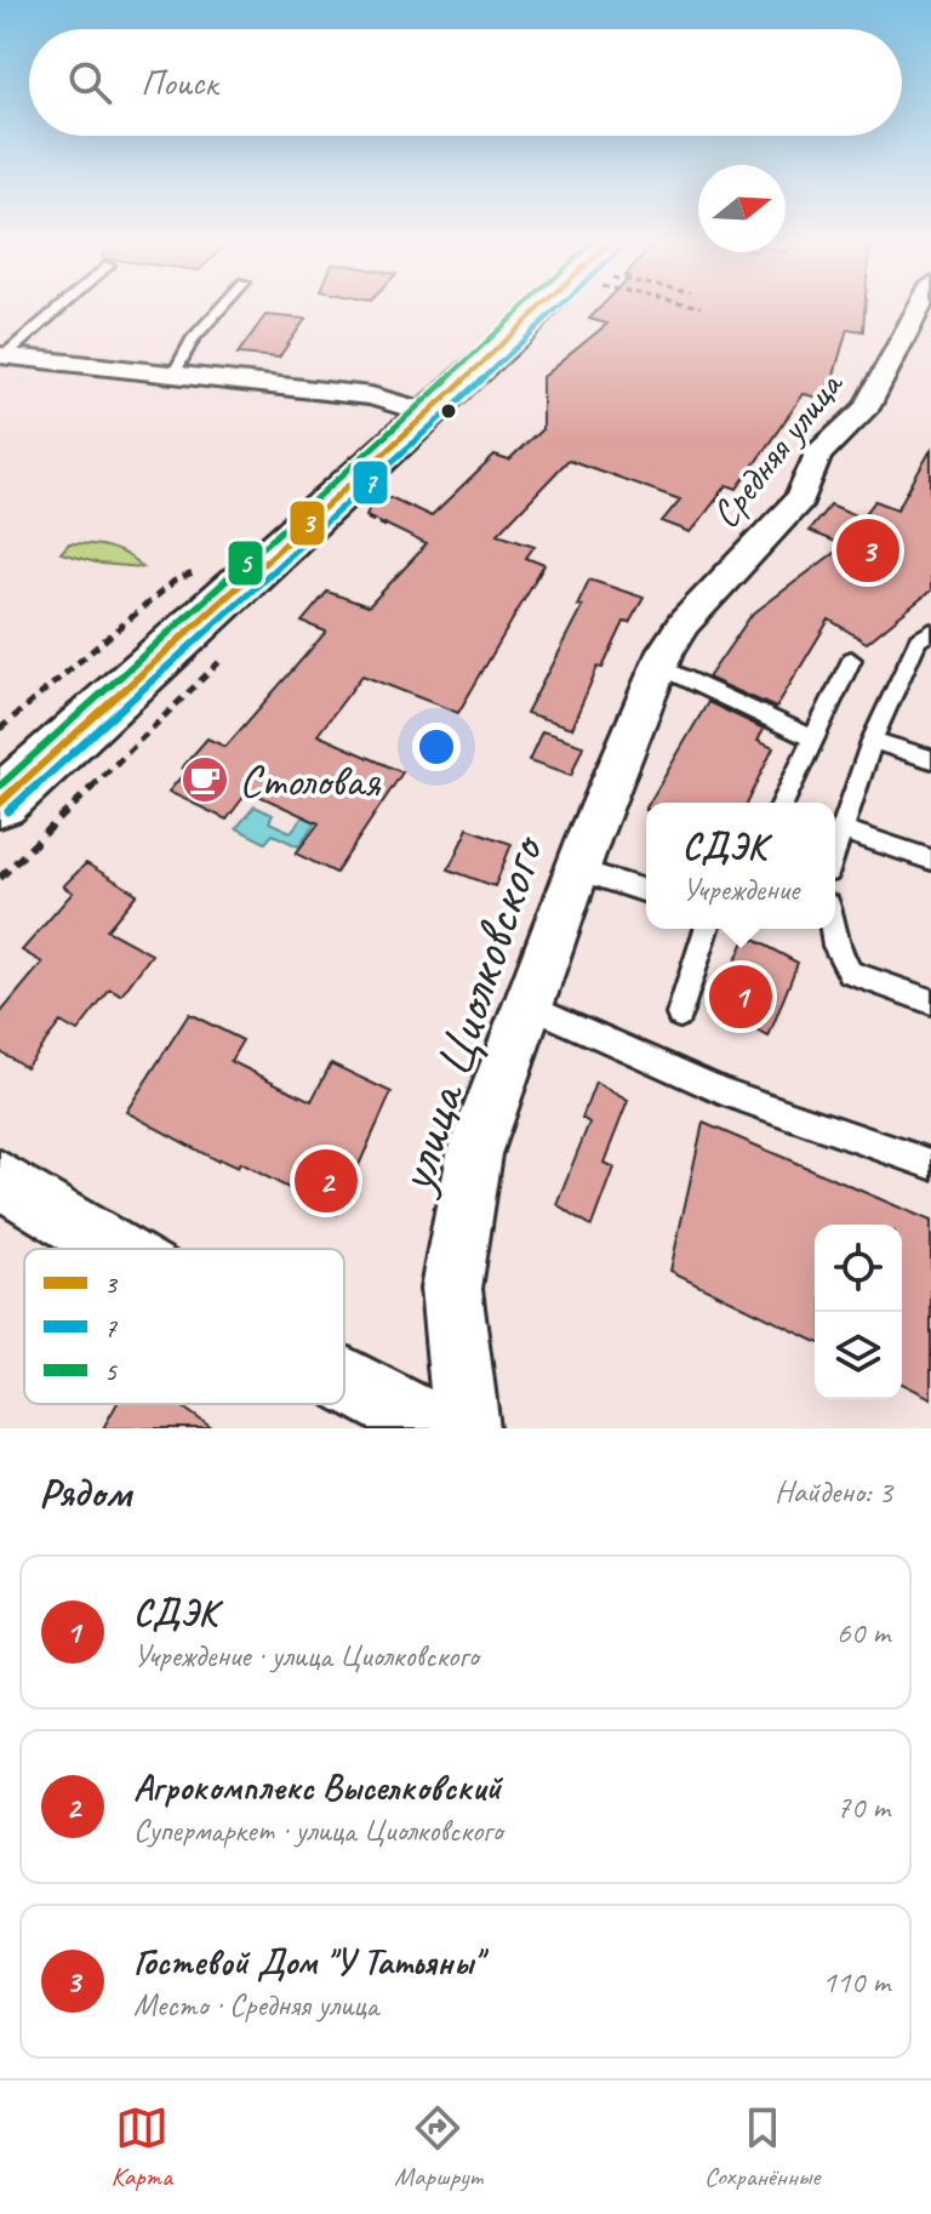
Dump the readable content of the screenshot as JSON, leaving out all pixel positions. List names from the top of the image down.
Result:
{
  "streets": {
    "street": ["Средняя улица", "улица Циолковского"]
  },
  "crossings": [
    ["Средняя улица", "улица Циолковского"]
  ],
  "places": {
    "cafe": ["Столовая"]
  },
  "lines": ["transit line 3", "transit line 7", "transit line 5"],
  "legend": ["3", "7", "5"],
  "north": "right",
  "page": {
    "search": "Поиск",
    "pins": ["3", "1", "2"],
    "popup": ["СДЭК", "Учреждение"],
    "heading": ["Рядом", "Найдено: 3"],
    "list": [
      {
        "mark": "1",
        "name": "СДЭК",
        "note": "Учреждение · улица Циолковского",
        "value": "60 m"
      },
      {
        "mark": "2",
        "name": "Агрокомплекс Выселковский",
        "note": "Супермаркет · улица Циолковского",
        "value": "70 m"
      },
      {
        "mark": "3",
        "name": "Гостевой Дом \"У Татьяны\"",
        "note": "Место · Средняя улица",
        "value": "110 m"
      }
    ],
    "nav": ["Карта", "Маршрут", "Сохранённые"]
  }
}
